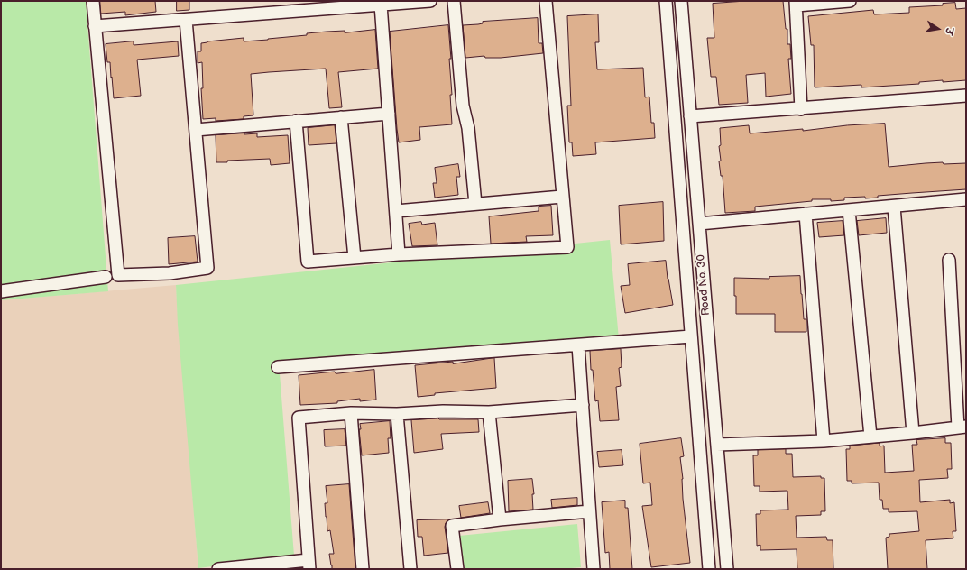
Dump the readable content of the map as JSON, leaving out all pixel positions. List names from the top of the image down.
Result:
{
  "streets": {
    "street": ["Road No. 30"]
  },
  "north": "right"
}
